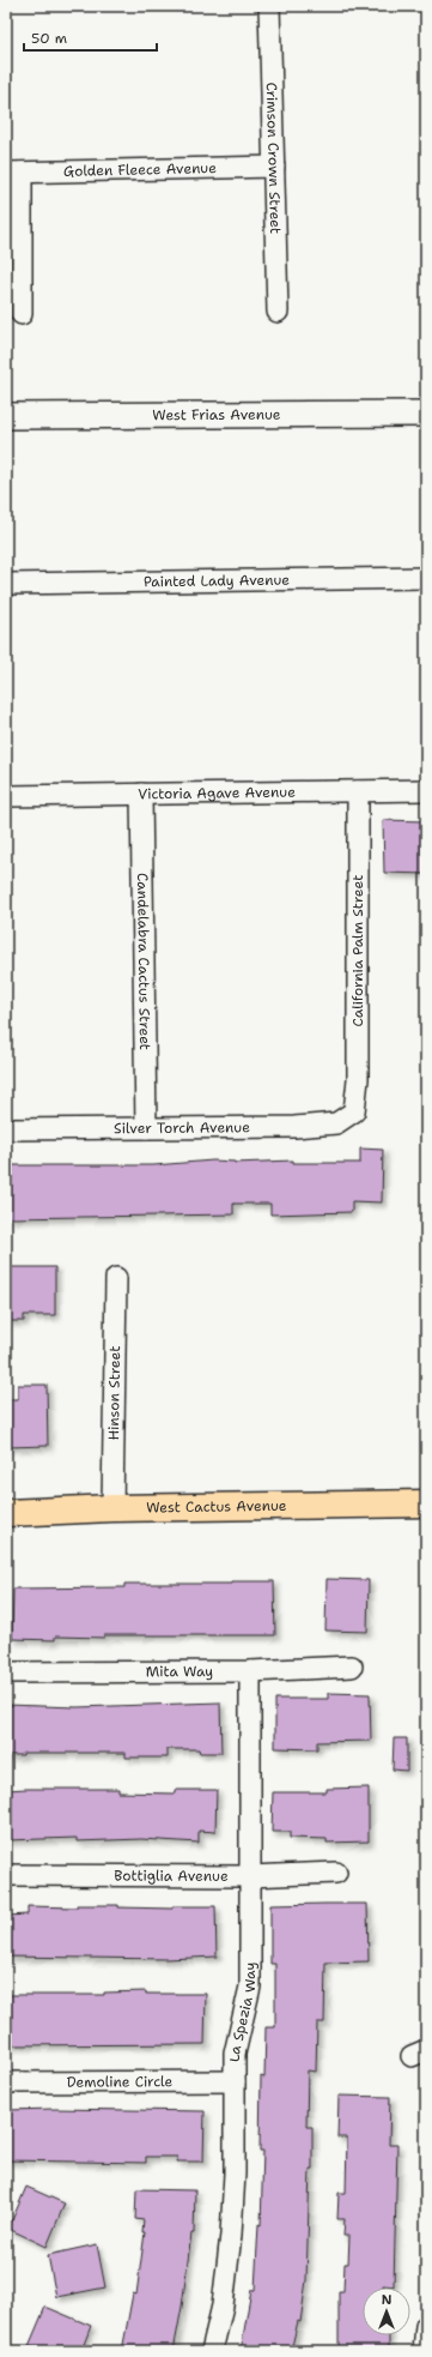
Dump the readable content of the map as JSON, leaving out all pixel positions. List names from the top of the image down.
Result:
{
  "streets": {
    "main road": ["West Cactus Avenue"],
    "street": [
      "Crimson Crown Street",
      "Golden Fleece Avenue",
      "West Frias Avenue",
      "Painted Lady Avenue",
      "Victoria Agave Avenue",
      "California Palm Street",
      "Candelabra Cactus Street",
      "Silver Torch Avenue",
      "Hinson Street",
      "Mita Way",
      "Bottiglia Avenue",
      "La Spezia Way",
      "Demoline Circle"
    ]
  },
  "crossings": [
    ["Crimson Crown Street", "Golden Fleece Avenue"],
    ["Victoria Agave Avenue", "California Palm Street"],
    ["Victoria Agave Avenue", "Candelabra Cactus Street"],
    ["California Palm Street", "Silver Torch Avenue"],
    ["Candelabra Cactus Street", "Silver Torch Avenue"],
    ["Hinson Street", "West Cactus Avenue"],
    ["Mita Way", "La Spezia Way"],
    ["Bottiglia Avenue", "La Spezia Way"],
    ["La Spezia Way", "Demoline Circle"]
  ],
  "scale_bar": "50 m",
  "north": "top"
}
